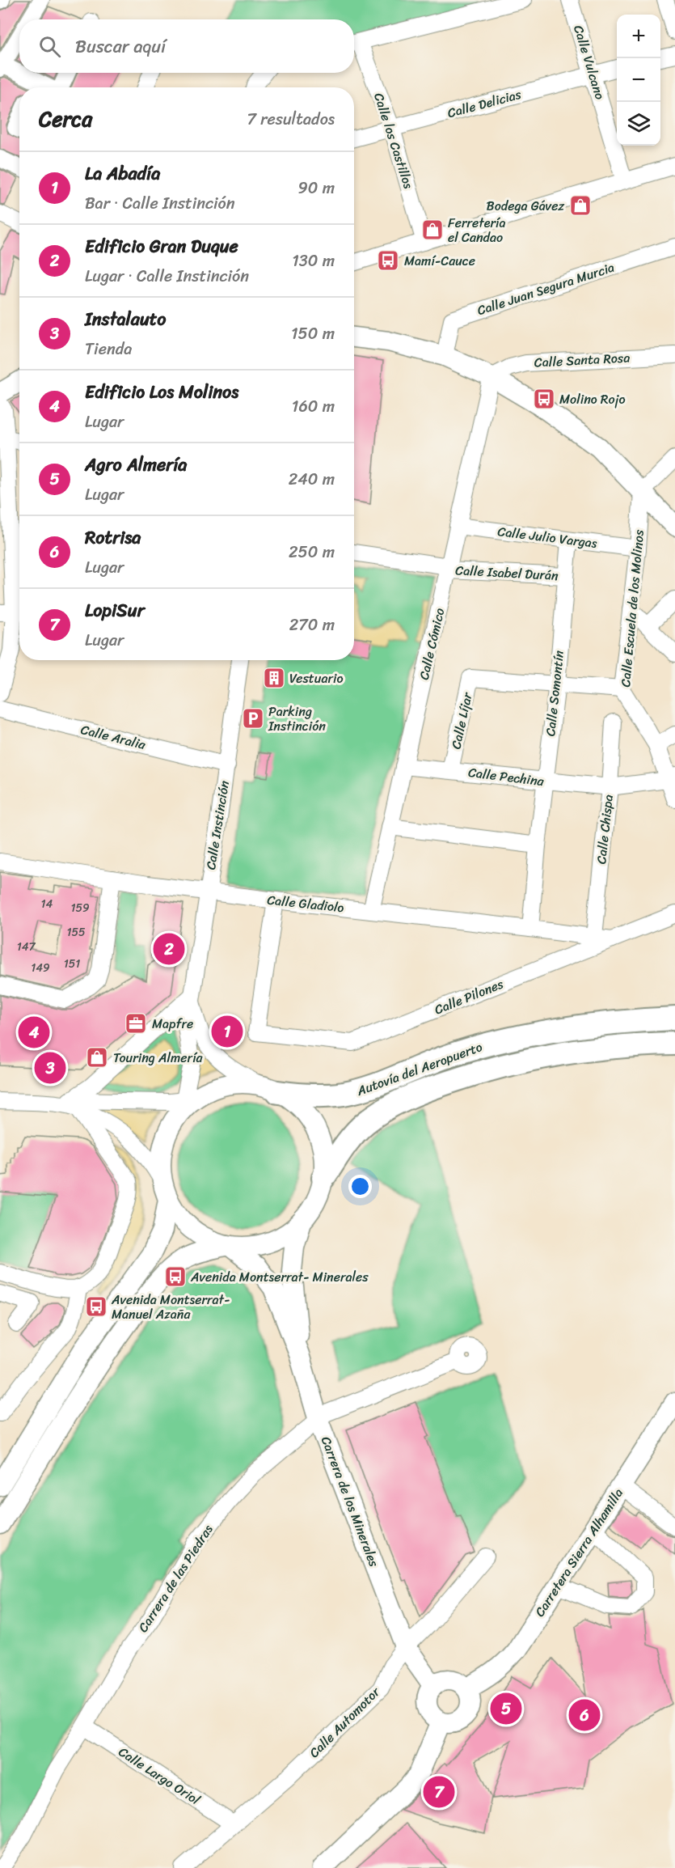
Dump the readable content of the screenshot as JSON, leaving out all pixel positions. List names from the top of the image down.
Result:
{
  "streets": {
    "highway": ["Autovía del Aeropuerto"],
    "main road": ["Carrera de los Minerales", "Carretera Sierra Alhamilla"],
    "street": [
      "Calle Vulcano",
      "Calle Delicias",
      "Calle los Castillos",
      "Calle Juan Segura Murcia",
      "Calle Santa Rosa",
      "Calle Julio Vargas",
      "Calle Isabel Durán",
      "Calle Escuela de los Molinos",
      "Calle Cómico",
      "Calle Somontín",
      "Calle Líjar",
      "Calle Aralia",
      "Calle Pechina",
      "Calle Instinción",
      "Calle Chispa",
      "Calle Gladiolo",
      "Calle Pilones",
      "Carrera de las Piedras",
      "Calle Automotor",
      "Calle Largo Oriol"
    ]
  },
  "crossings": [
    ["Calle Vulcano", "Calle Delicias"],
    ["Calle Delicias", "Calle los Castillos"],
    ["Calle Santa Rosa", "Calle Cómico"],
    ["Calle Julio Vargas", "Calle Escuela de los Molinos"],
    ["Calle Julio Vargas", "Calle Cómico"],
    ["Calle Julio Vargas", "Calle Somontín"],
    ["Calle Isabel Durán", "Calle Cómico"],
    ["Calle Isabel Durán", "Calle Somontín"],
    ["Calle Escuela de los Molinos", "Calle Líjar"],
    ["Calle Escuela de los Molinos", "Calle Pechina"],
    ["Calle Cómico", "Calle Pechina"],
    ["Calle Cómico", "Calle Gladiolo"],
    ["Calle Somontín", "Calle Líjar"],
    ["Calle Somontín", "Calle Pechina"],
    ["Calle Somontín", "Calle Gladiolo"],
    ["Calle Líjar", "Calle Pechina"],
    ["Calle Aralia", "Calle Instinción"],
    ["Calle Pechina", "Calle Chispa"],
    ["Calle Instinción", "Calle Gladiolo"],
    ["Calle Instinción", "Autovía del Aeropuerto"],
    ["Calle Instinción", "Carrera de los Minerales"],
    ["Calle Chispa", "Calle Gladiolo"],
    ["Calle Gladiolo", "Calle Pilones"],
    ["Autovía del Aeropuerto", "Carrera de los Minerales"],
    ["Carrera de los Minerales", "Carretera Sierra Alhamilla"],
    ["Carrera de los Minerales", "Carrera de las Piedras"],
    ["Carrera de los Minerales", "Calle Automotor"],
    ["Carrera de las Piedras", "Calle Largo Oriol"],
    ["Calle Automotor", "Calle Largo Oriol"]
  ],
  "places": {
    "shop": ["Bodega Gávez", "Ferretería el Candao", "Touring Almería"],
    "bus stop": [
      "Mamí-Cauce",
      "Molino Rojo",
      "Avenida Montserrat- Minerales",
      "Avenida Montserrat- Manuel Azaña"
    ],
    "building": ["Vestuario"],
    "parking": ["Parking Instinción"],
    "office": ["Mapfre"]
  },
  "house_numbers": [
    "14",
    "159",
    "155",
    "147",
    "151",
    "149"
  ],
  "page": {
    "map_buttons": ["+", "−"],
    "search": "Buscar aquí",
    "heading": ["Cerca", "7 resultados"],
    "list": [
      {
        "mark": "1",
        "name": "La Abadía",
        "note": "Bar · Calle Instinción",
        "value": "90 m"
      },
      {
        "mark": "2",
        "name": "Edificio Gran Duque",
        "note": "Lugar · Calle Instinción",
        "value": "130 m"
      },
      {
        "mark": "3",
        "name": "Instalauto",
        "note": "Tienda",
        "value": "150 m"
      },
      {
        "mark": "4",
        "name": "Edificio Los Molinos",
        "note": "Lugar",
        "value": "160 m"
      },
      {
        "mark": "5",
        "name": "Agro Almería",
        "note": "Lugar",
        "value": "240 m"
      },
      {
        "mark": "6",
        "name": "Rotrisa",
        "note": "Lugar",
        "value": "250 m"
      },
      {
        "mark": "7",
        "name": "LopiSur",
        "note": "Lugar",
        "value": "270 m"
      }
    ],
    "pins": [
      "2",
      "1",
      "4",
      "3",
      "5",
      "6",
      "7"
    ]
  }
}
